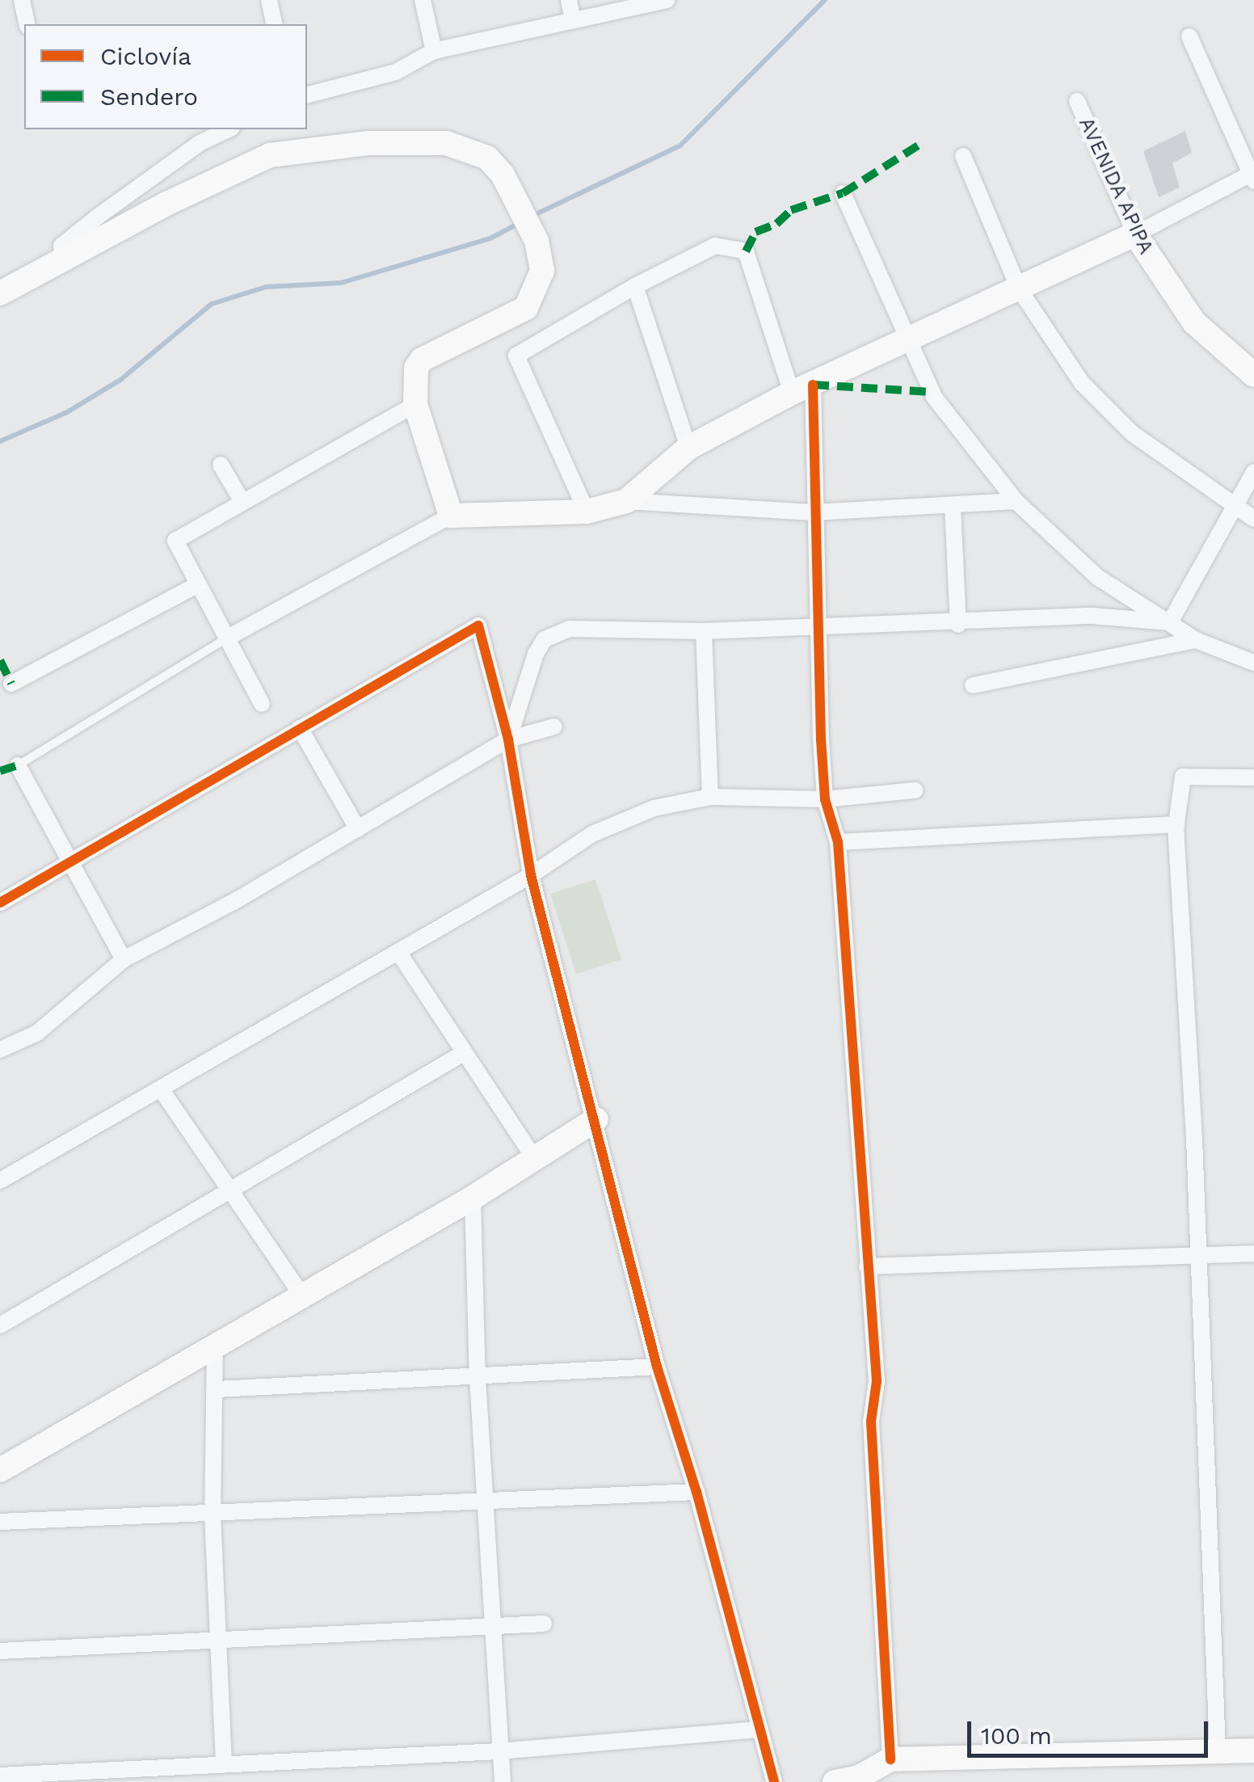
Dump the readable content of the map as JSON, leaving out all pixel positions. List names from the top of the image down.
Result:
{
  "streets": {
    "street": ["AVENIDA APIPA"]
  },
  "legend": ["Ciclovía", "Sendero"],
  "scale_bar": "100 m"
}
